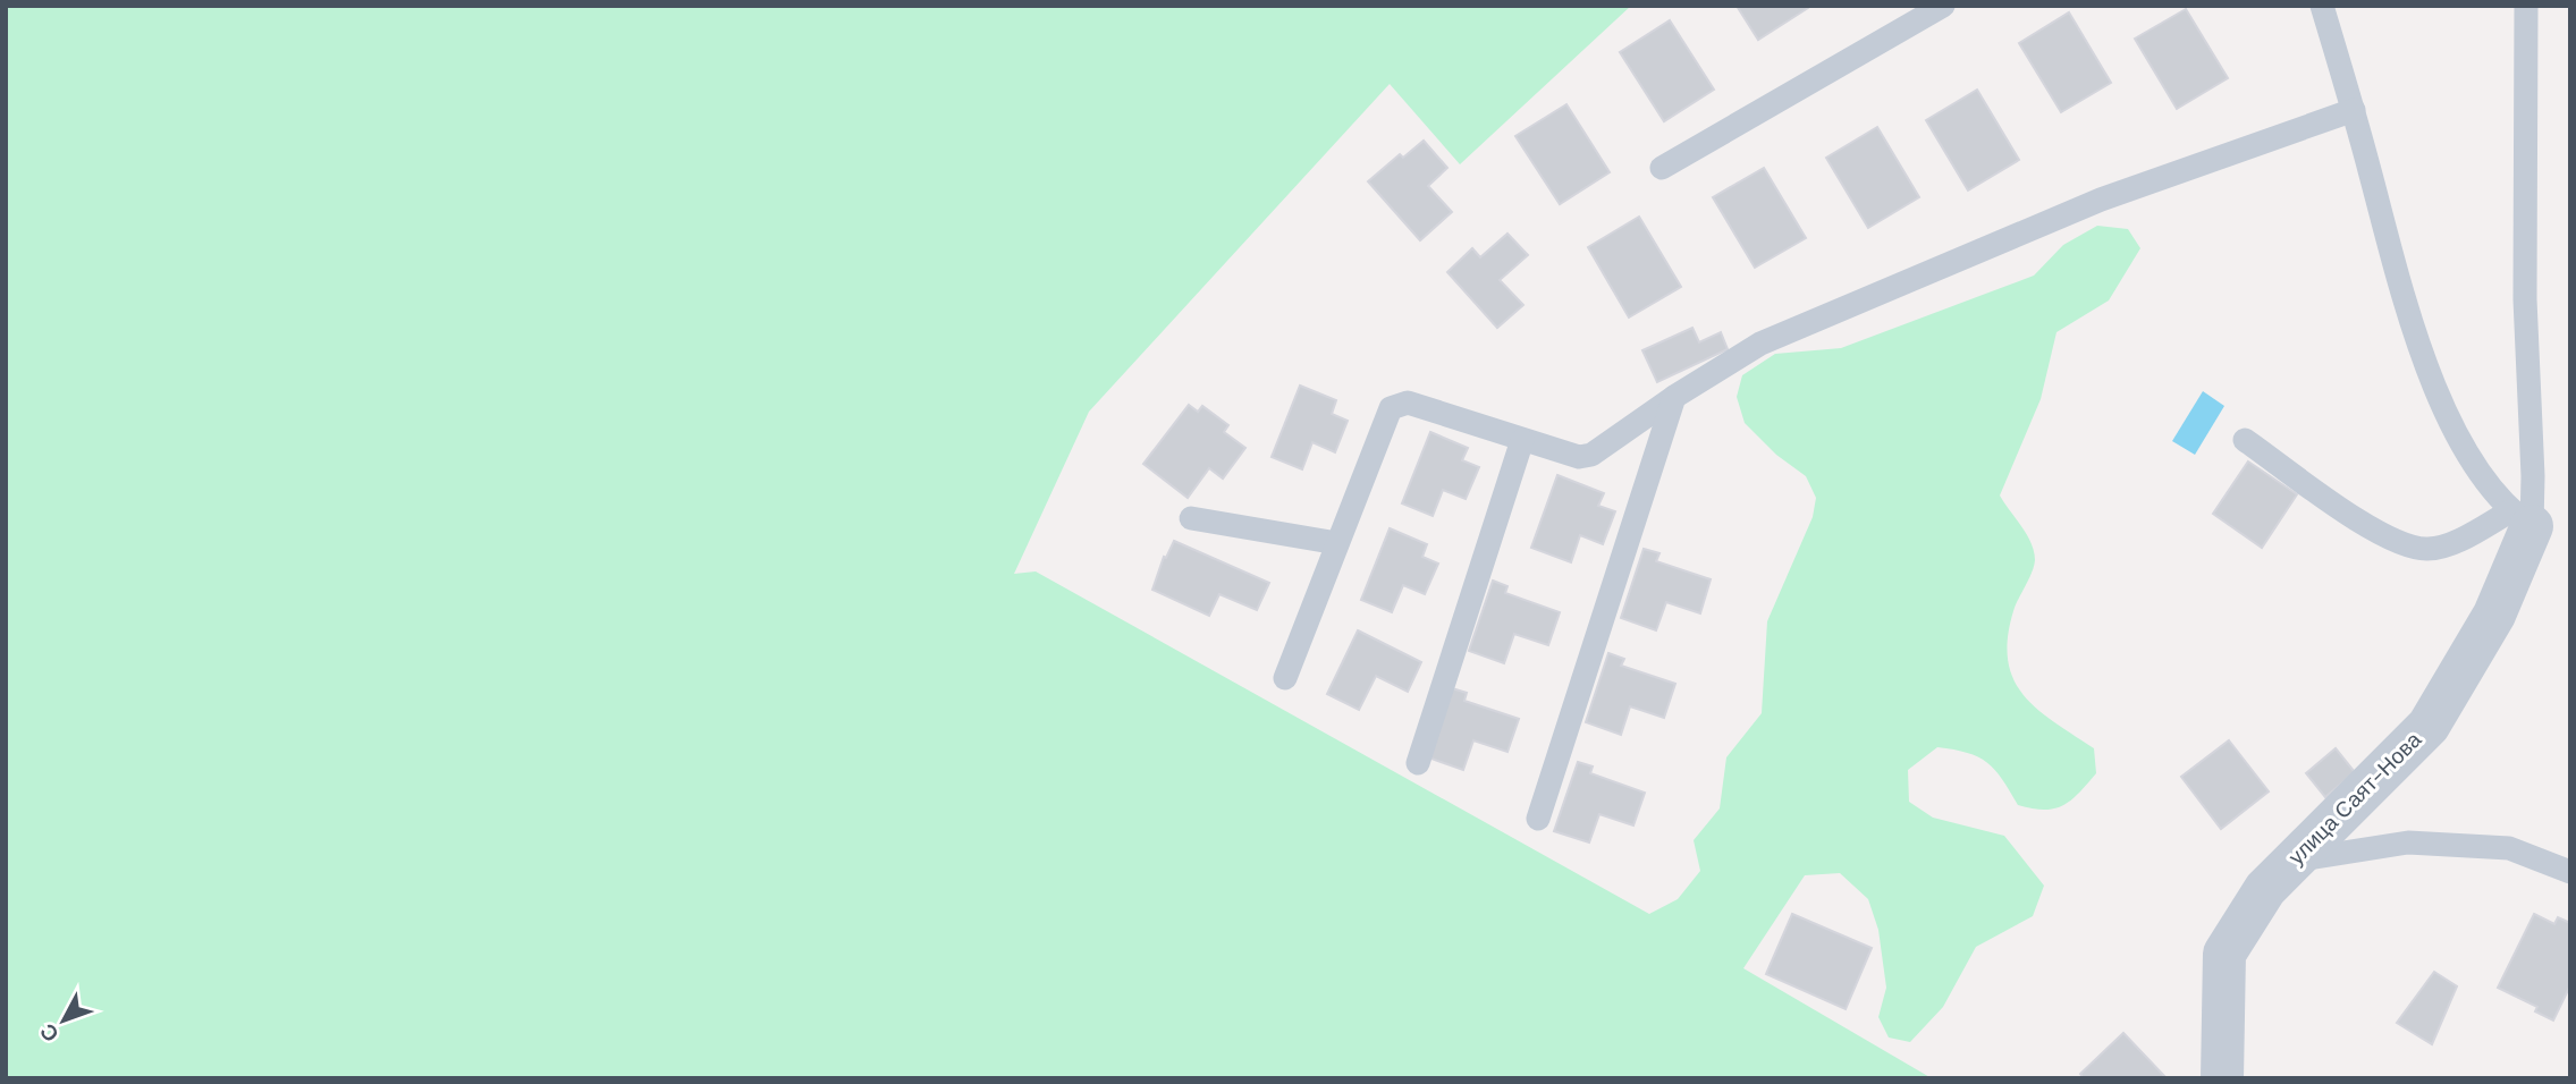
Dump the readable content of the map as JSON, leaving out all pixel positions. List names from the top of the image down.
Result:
{
  "streets": {
    "street": ["улица Саят-Нова"]
  },
  "north": "bottom left"
}
